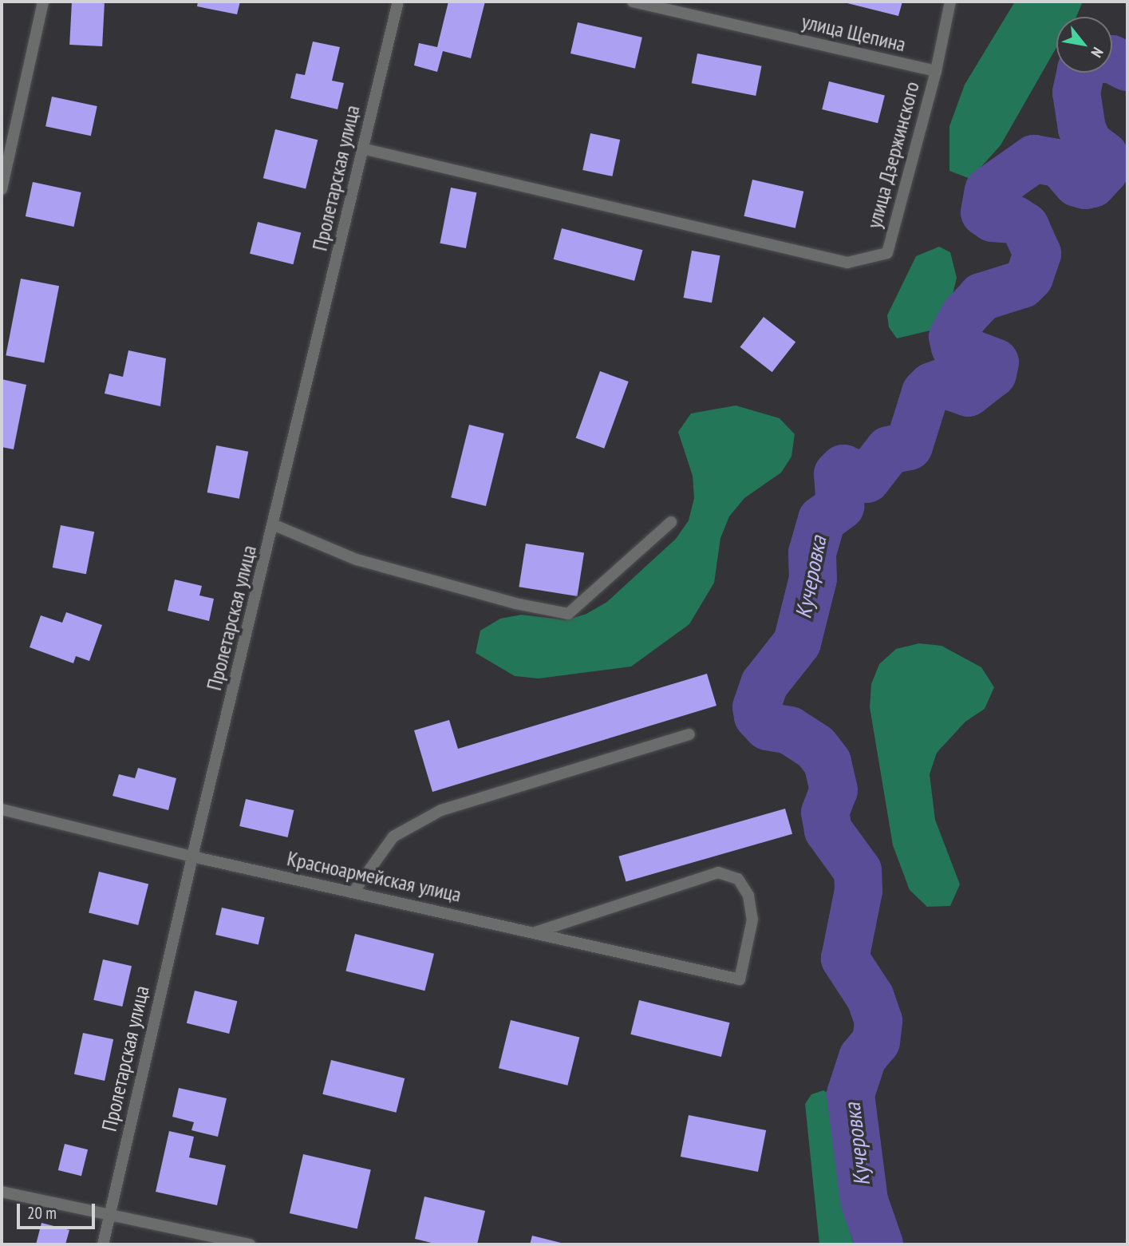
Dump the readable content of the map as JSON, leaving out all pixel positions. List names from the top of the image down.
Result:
{
  "streets": {
    "street": [
      "улица Щепина",
      "улица Дзержинского",
      "Пролетарская улица",
      "Красноармейская улица"
    ]
  },
  "crossings": [
    ["улица Щепина", "улица Дзержинского"],
    ["улица Дзержинского", "Пролетарская улица"],
    ["Пролетарская улица", "Красноармейская улица"]
  ],
  "water": ["Кучеровка"],
  "scale_bar": "20 m",
  "north": "bottom right"
}
